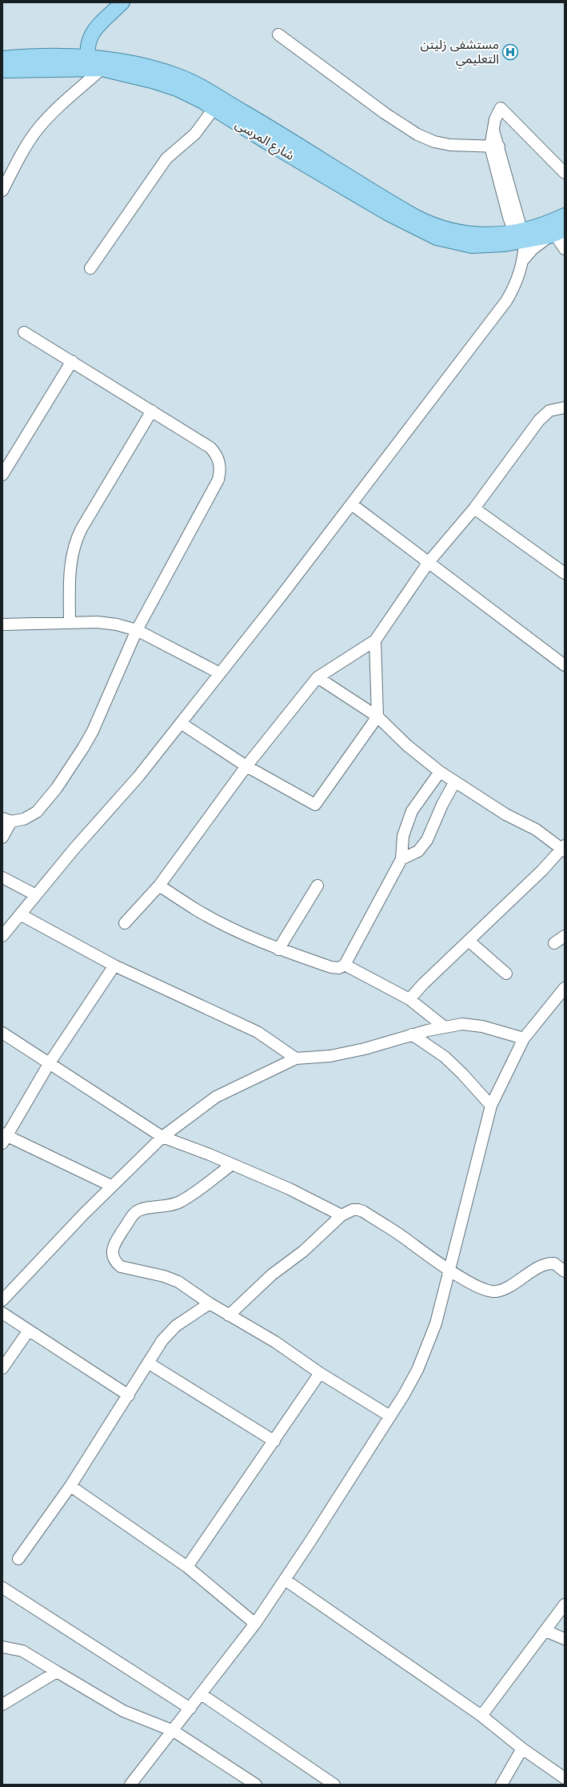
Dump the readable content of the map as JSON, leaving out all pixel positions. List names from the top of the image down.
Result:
{
  "streets": {
    "main road": ["شارع المرسى"]
  },
  "places": {
    "hospital": ["مستشفى زليتن التعليمي"]
  }
}
